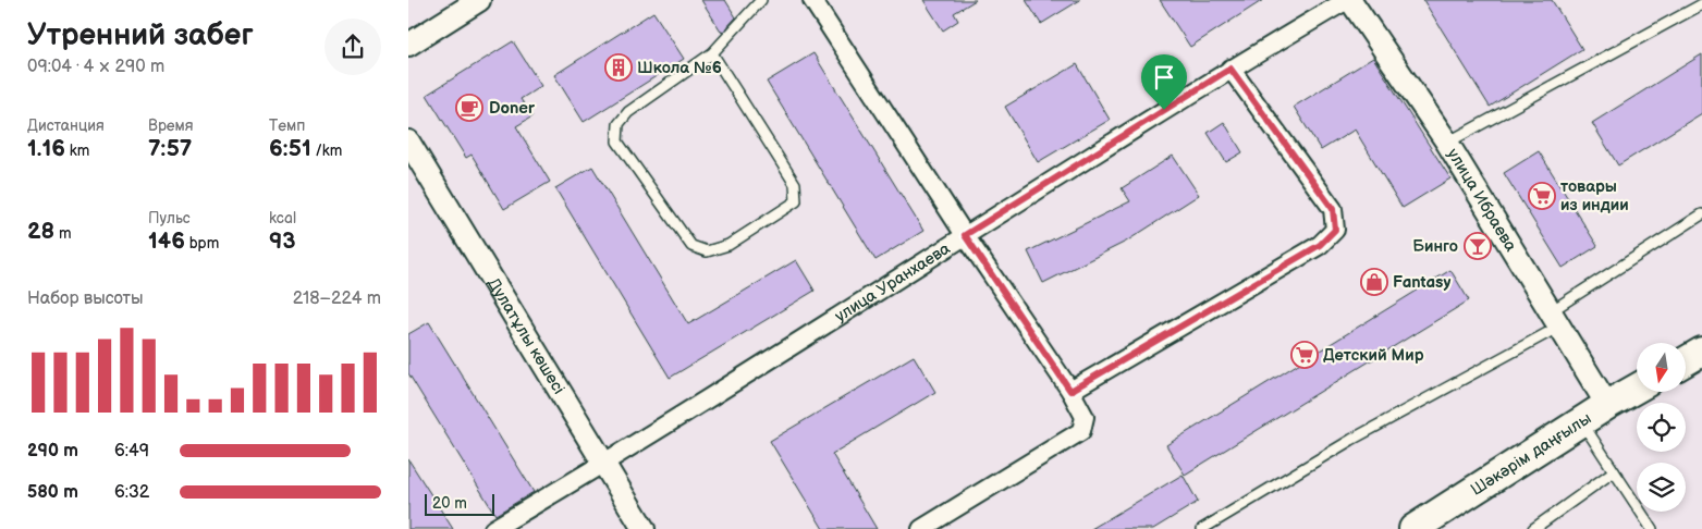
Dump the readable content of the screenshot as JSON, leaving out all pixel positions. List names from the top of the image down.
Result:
{
  "streets": {
    "main road": ["Шәкәрім даңғылы"],
    "street": ["улица Ибраева", "улица Уранхаева", "Дулатұлы көшесі"]
  },
  "crossings": [
    ["улица Ибраева", "улица Уранхаева"],
    ["улица Ибраева", "Шәкәрім даңғылы"],
    ["улица Уранхаева", "Дулатұлы көшесі"]
  ],
  "places": {
    "building": ["Школа №6"],
    "cafe": ["Doner"],
    "supermarket": ["товары из индии", "Детский Мир"],
    "bar": ["Бинго"],
    "shop": ["Fantasy"]
  },
  "scale_bar": "20 m",
  "north": "bottom",
  "page": {
    "heading": ["Утренний забег", "09:04 · 4 × 290 m"],
    "stats": [
      ["Дистанция", "1.16 km"],
      ["Время", "7:57"],
      ["Темп", "6:51 /km"],
      ["28 m"],
      ["Пульс", "146 bpm"],
      ["kcal", "93"]
    ],
    "chart": ["Набор высоты", "218–224 m"],
    "list": [
      {
        "name": "290 m",
        "note": "6:49"
      },
      {
        "name": "580 m",
        "note": "6:32"
      }
    ],
    "scale": "20 m"
  }
}
